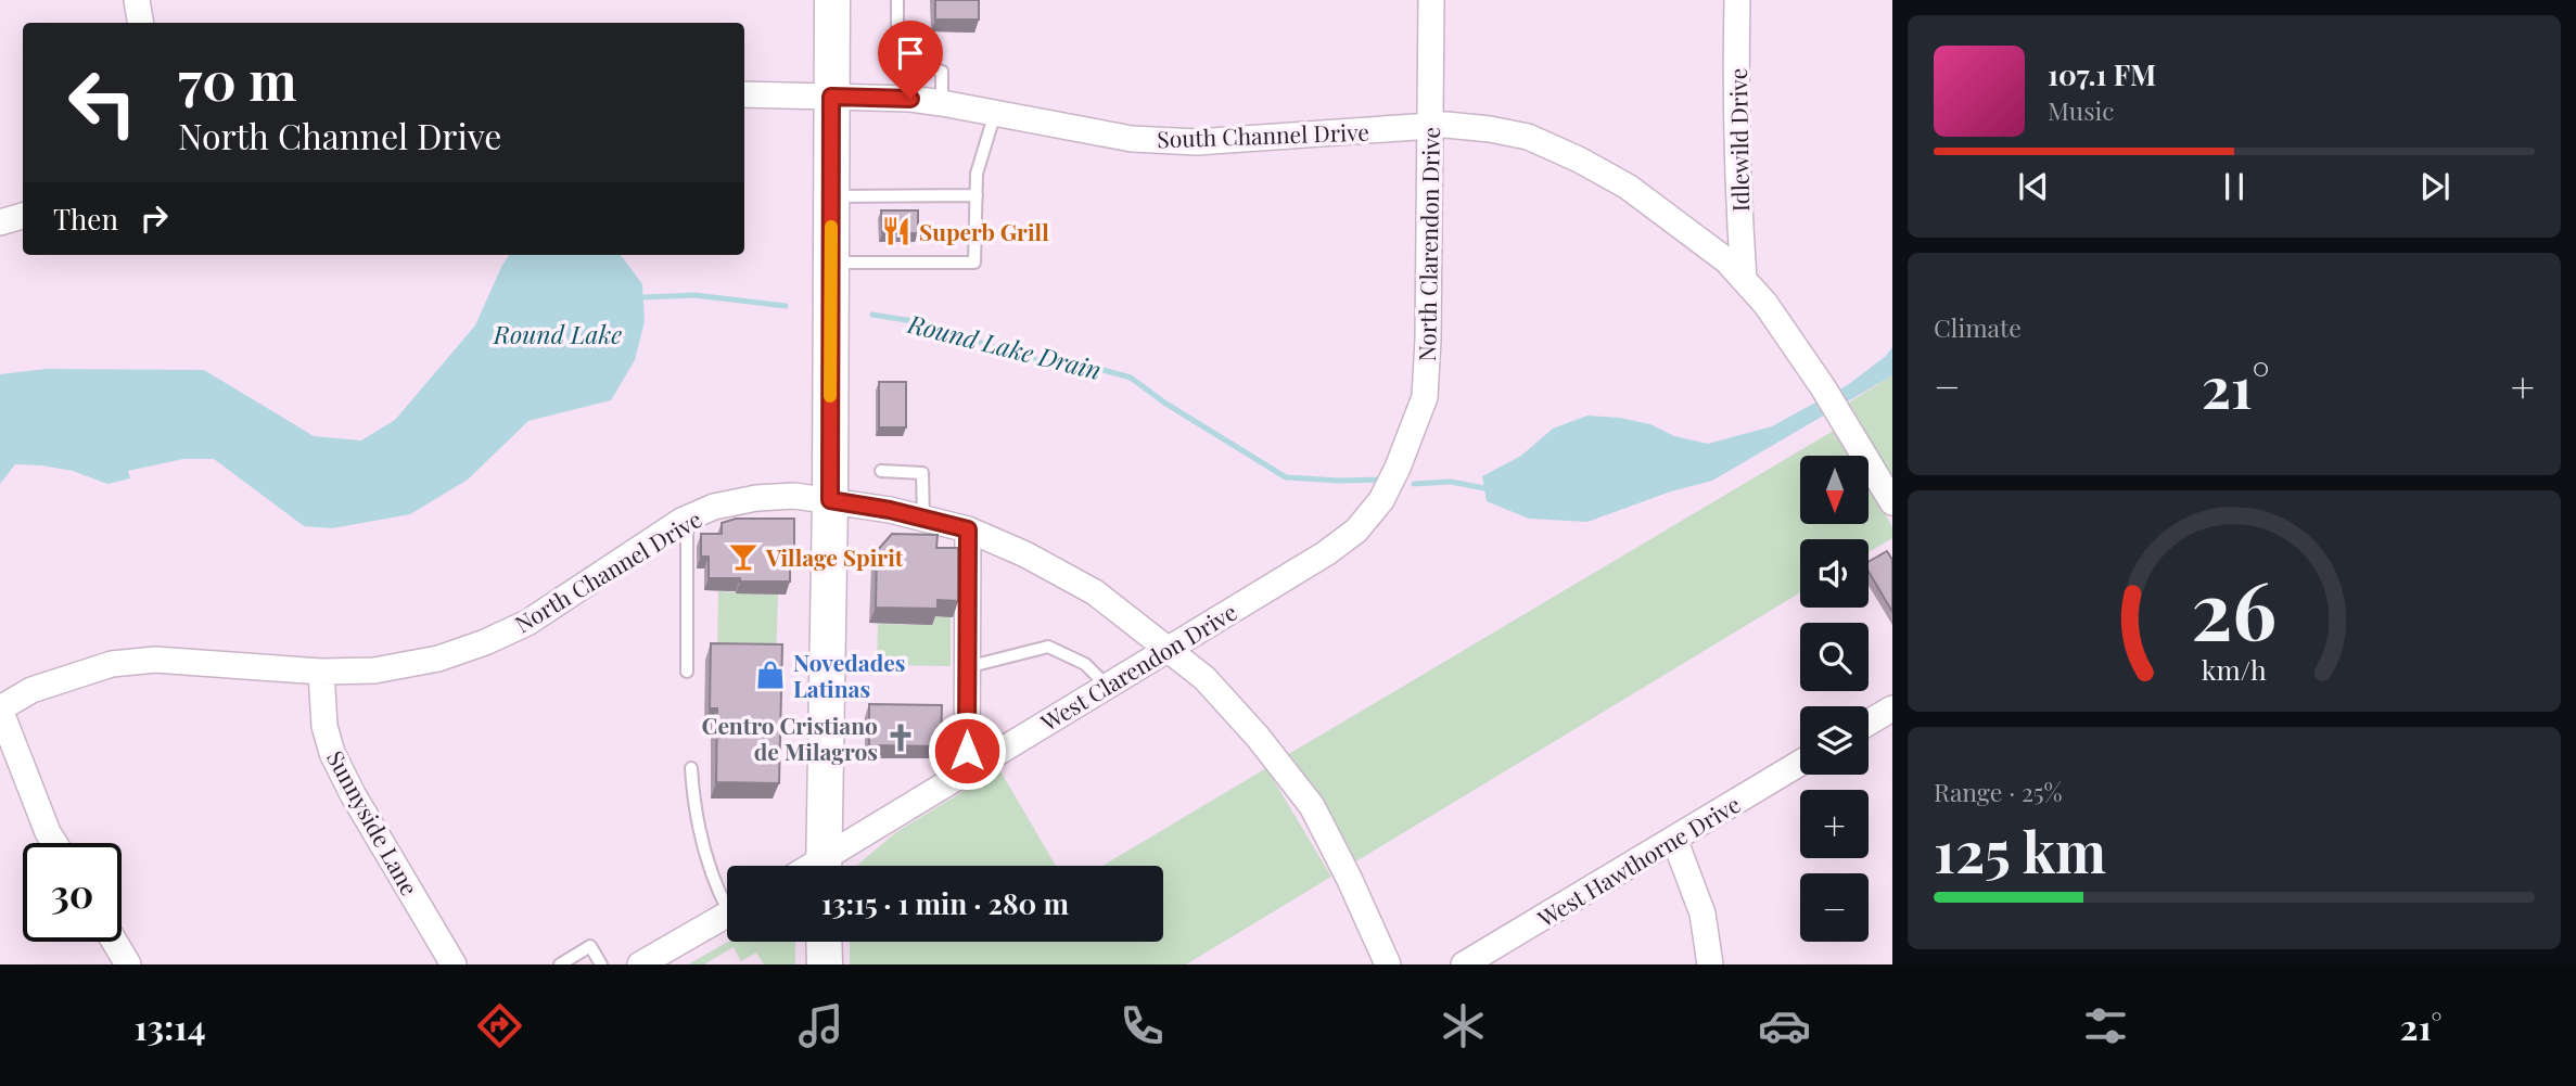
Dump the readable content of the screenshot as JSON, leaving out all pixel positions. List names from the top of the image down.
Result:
{
  "streets": {
    "street": [
      "South Channel Drive",
      "Idlewild Drive",
      "North Clarendon Drive",
      "North Channel Drive",
      "West Clarendon Drive",
      "Sunnyside Lane",
      "West Hawthorne Drive"
    ]
  },
  "crossings": [
    ["South Channel Drive", "Idlewild Drive"],
    ["South Channel Drive", "North Clarendon Drive"],
    ["North Clarendon Drive", "West Clarendon Drive"],
    ["North Channel Drive", "West Clarendon Drive"],
    ["North Channel Drive", "Sunnyside Lane"]
  ],
  "water": ["Round Lake", "Round Lake Drain"],
  "places": {
    "restaurant": ["Superb Grill"],
    "bar": ["Village Spirit"],
    "shop": ["Novedades Latinas"],
    "church": ["Centro Cristiano de Milagros"]
  },
  "north": "bottom",
  "page": {
    "turn": ["70 m", "North Channel Drive"],
    "song": ["107.1 FM", "Music"],
    "then": "Then",
    "tile": [
      "Climate",
      ["Range · 25%", "125 km"]
    ],
    "heat": ["−", "21°", "+"],
    "map_buttons": ["+", "−"],
    "limit": "30",
    "trip": "13:15 · 1 min · 280 m",
    "tabs": ["13:14", "21°"],
    "gauge": ["26", "km/h"]
  }
}
